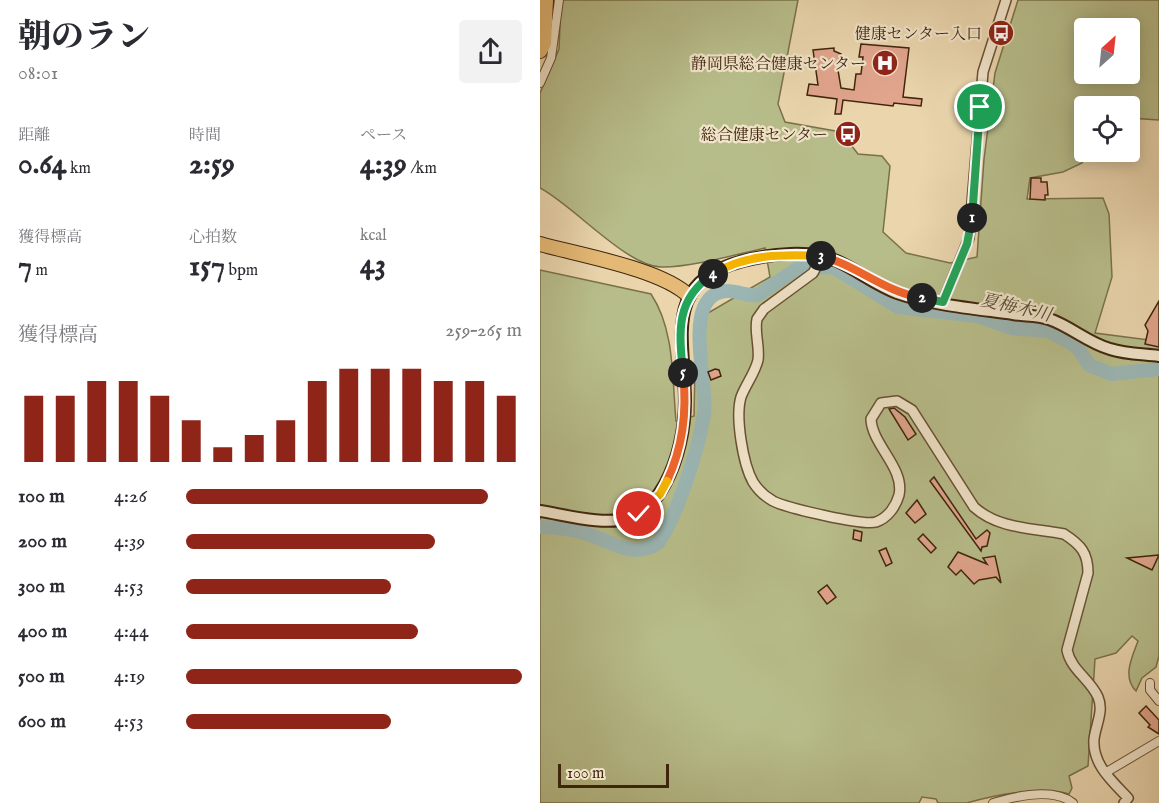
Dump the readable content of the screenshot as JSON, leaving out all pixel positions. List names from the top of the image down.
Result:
{
  "water": ["夏梅木川"],
  "places": {
    "bus stop": ["健康センター入口", "総合健康センター"],
    "hospital": ["静岡県総合健康センター"]
  },
  "scale_bar": "100 m",
  "north": "top right",
  "page": {
    "heading": ["朝のラン", "08:01"],
    "stats": [
      ["距離", "0.64 km"],
      ["時間", "2:59"],
      ["ペース", "4:39 /km"],
      ["獲得標高", "7 m"],
      ["心拍数", "157 bpm"],
      ["kcal", "43"]
    ],
    "pins": [
      "1",
      "3",
      "4",
      "2",
      "5"
    ],
    "chart": ["獲得標高", "259–265 m"],
    "list": [
      {
        "name": "100 m",
        "note": "4:26"
      },
      {
        "name": "200 m",
        "note": "4:39"
      },
      {
        "name": "300 m",
        "note": "4:53"
      },
      {
        "name": "400 m",
        "note": "4:44"
      },
      {
        "name": "500 m",
        "note": "4:19"
      },
      {
        "name": "600 m",
        "note": "4:53"
      }
    ],
    "scale": "100 m"
  }
}
